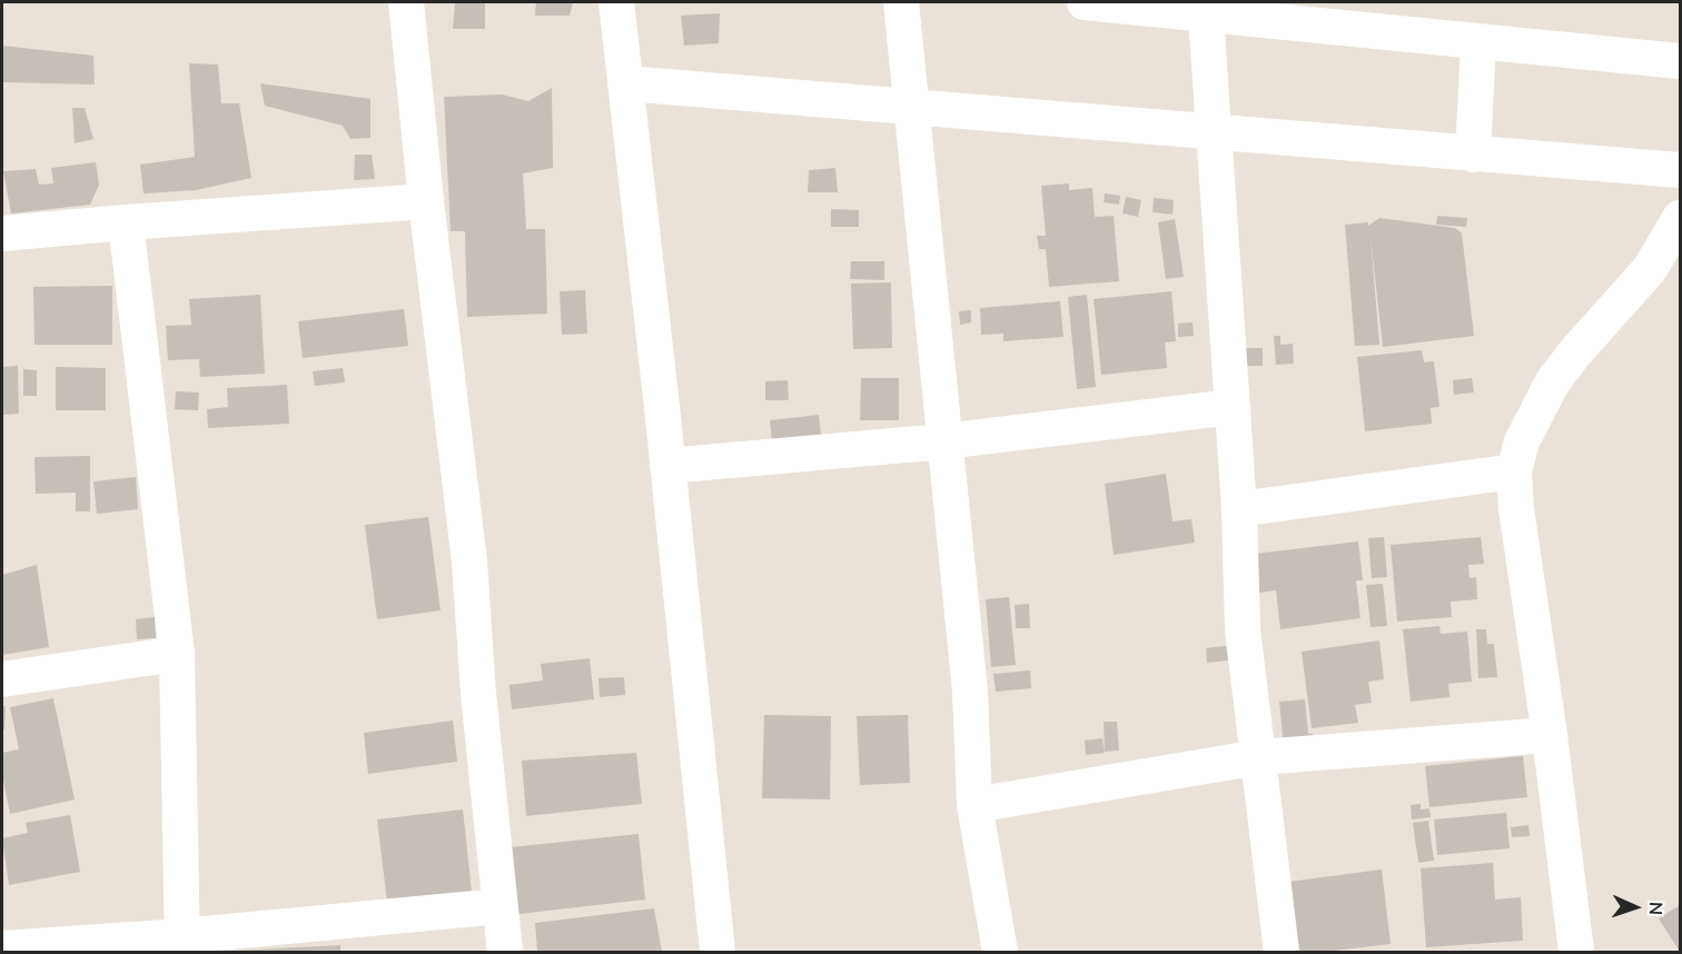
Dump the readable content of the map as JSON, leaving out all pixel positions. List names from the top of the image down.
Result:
{
  "north": "right"
}
